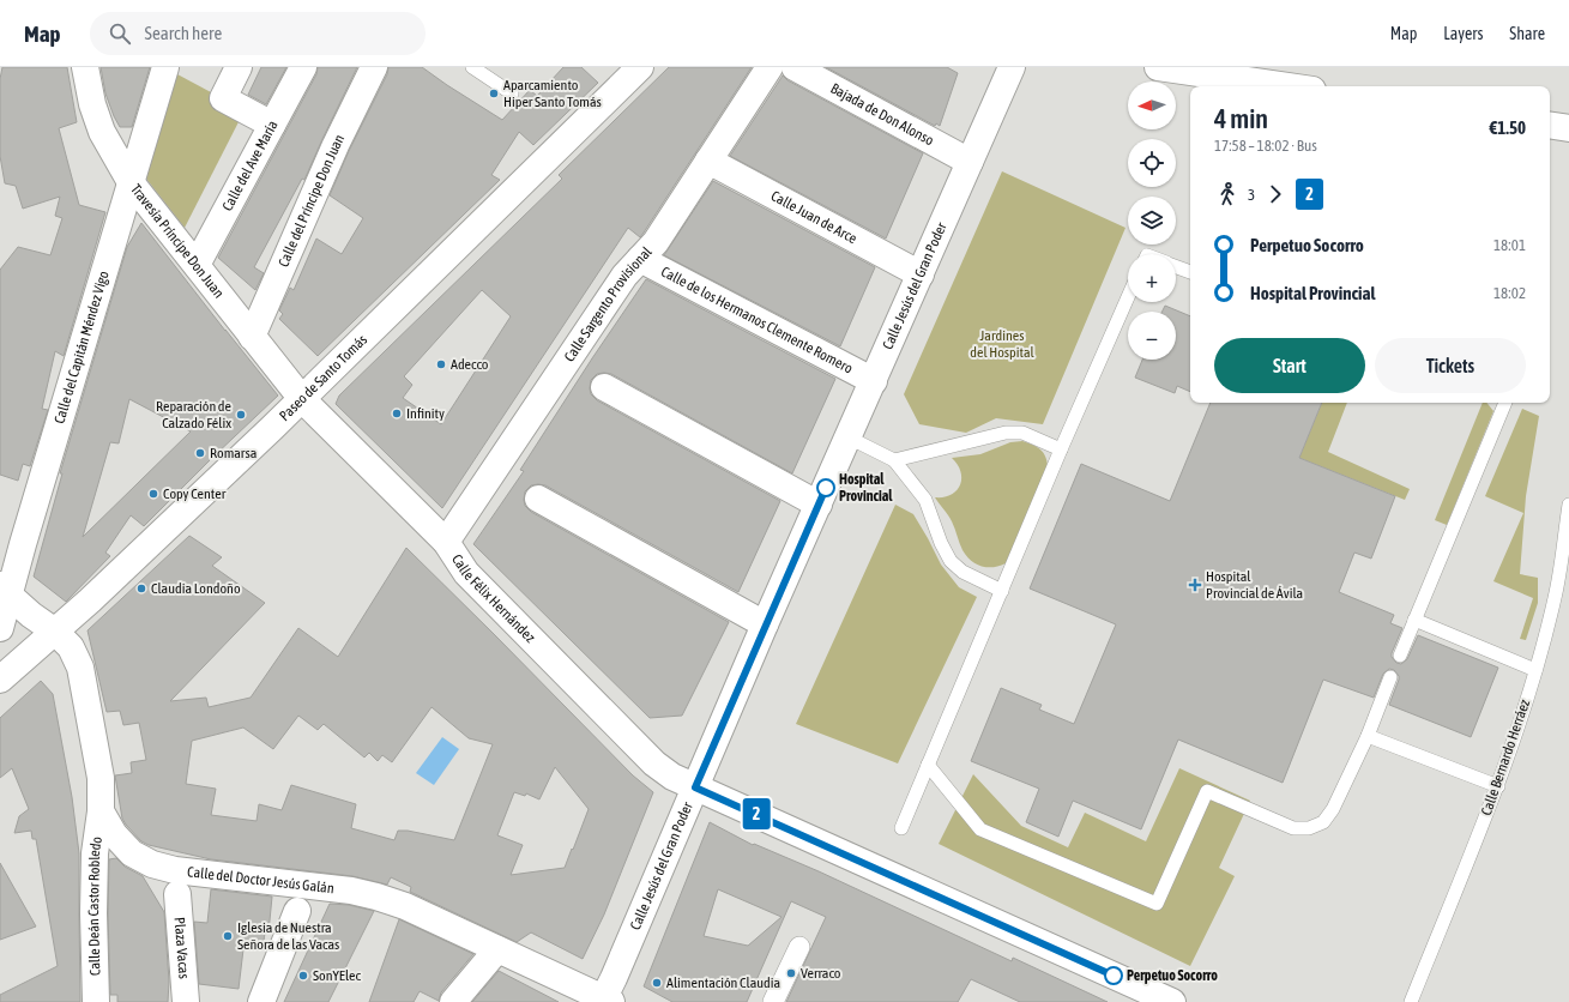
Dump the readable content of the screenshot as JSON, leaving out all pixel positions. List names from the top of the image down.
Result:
{
  "streets": {
    "street": [
      "Bajada de Don Alonso",
      "Calle del Ave María",
      "Calle del Príncipe Don Juan",
      "Calle Juan de Arce",
      "Travesía Príncipe Don Juan",
      "Calle Jesús del Gran Poder",
      "Calle Sargento Provisional",
      "Calle de los Hermanos Clemente Romero",
      "Calle del Capitán Méndez Vigo",
      "Paseo de Santo Tomás",
      "Calle Félix Hernández",
      "Calle del Doctor Jesús Galán",
      "Calle Deán Castor Robledo",
      "Plaza Vacas"
    ],
    "lane": ["Calle Bernardo Herráez"]
  },
  "crossings": [
    ["Bajada de Don Alonso", "Calle Jesús del Gran Poder"],
    ["Calle del Ave María", "Travesía Príncipe Don Juan"],
    ["Calle del Príncipe Don Juan", "Travesía Príncipe Don Juan"],
    ["Calle Juan de Arce", "Calle Jesús del Gran Poder"],
    ["Calle Juan de Arce", "Calle Sargento Provisional"],
    ["Travesía Príncipe Don Juan", "Calle del Capitán Méndez Vigo"],
    ["Travesía Príncipe Don Juan", "Paseo de Santo Tomás"],
    ["Travesía Príncipe Don Juan", "Calle Félix Hernández"],
    ["Calle Jesús del Gran Poder", "Calle de los Hermanos Clemente Romero"],
    ["Calle Jesús del Gran Poder", "Calle Félix Hernández"],
    ["Calle Jesús del Gran Poder", "Calle del Doctor Jesús Galán"],
    ["Calle Sargento Provisional", "Calle de los Hermanos Clemente Romero"],
    ["Calle Sargento Provisional", "Calle Félix Hernández"],
    ["Paseo de Santo Tomás", "Calle Félix Hernández"],
    ["Calle del Doctor Jesús Galán", "Calle Deán Castor Robledo"]
  ],
  "parks": ["Jardines del Hospital"],
  "places": {
    "other": [
      "Aparcamiento Hiper Santo Tomás",
      "Adecco",
      "Infinity",
      "Reparación de Calzado Félix",
      "Romarsa",
      "Hospital Provincial",
      "Copy Center",
      "Claudia Londoño",
      "Iglesia de Nuestra Señora de las Vacas",
      "Verraco",
      "SonYElec",
      "Perpetuo Socorro",
      "Alimentación Claudia"
    ],
    "health": ["Hospital Provincial de Ávila"]
  },
  "lines": ["bus line 2"],
  "north": "left",
  "page": {
    "header": "Map",
    "search": "Search here",
    "nav": ["Map", "Layers", "Share"],
    "on_map": "2",
    "map_buttons": ["+", "−"],
    "heading": ["4 min", "17:58 – 18:02 · Bus", "€1.50"],
    "legs": ["3", "2"],
    "list": [
      {
        "name": "Perpetuo Socorro",
        "value": "18:01"
      },
      {
        "name": "Hospital Provincial",
        "value": "18:02"
      }
    ],
    "buttons": ["Start", "Tickets"]
  }
}
